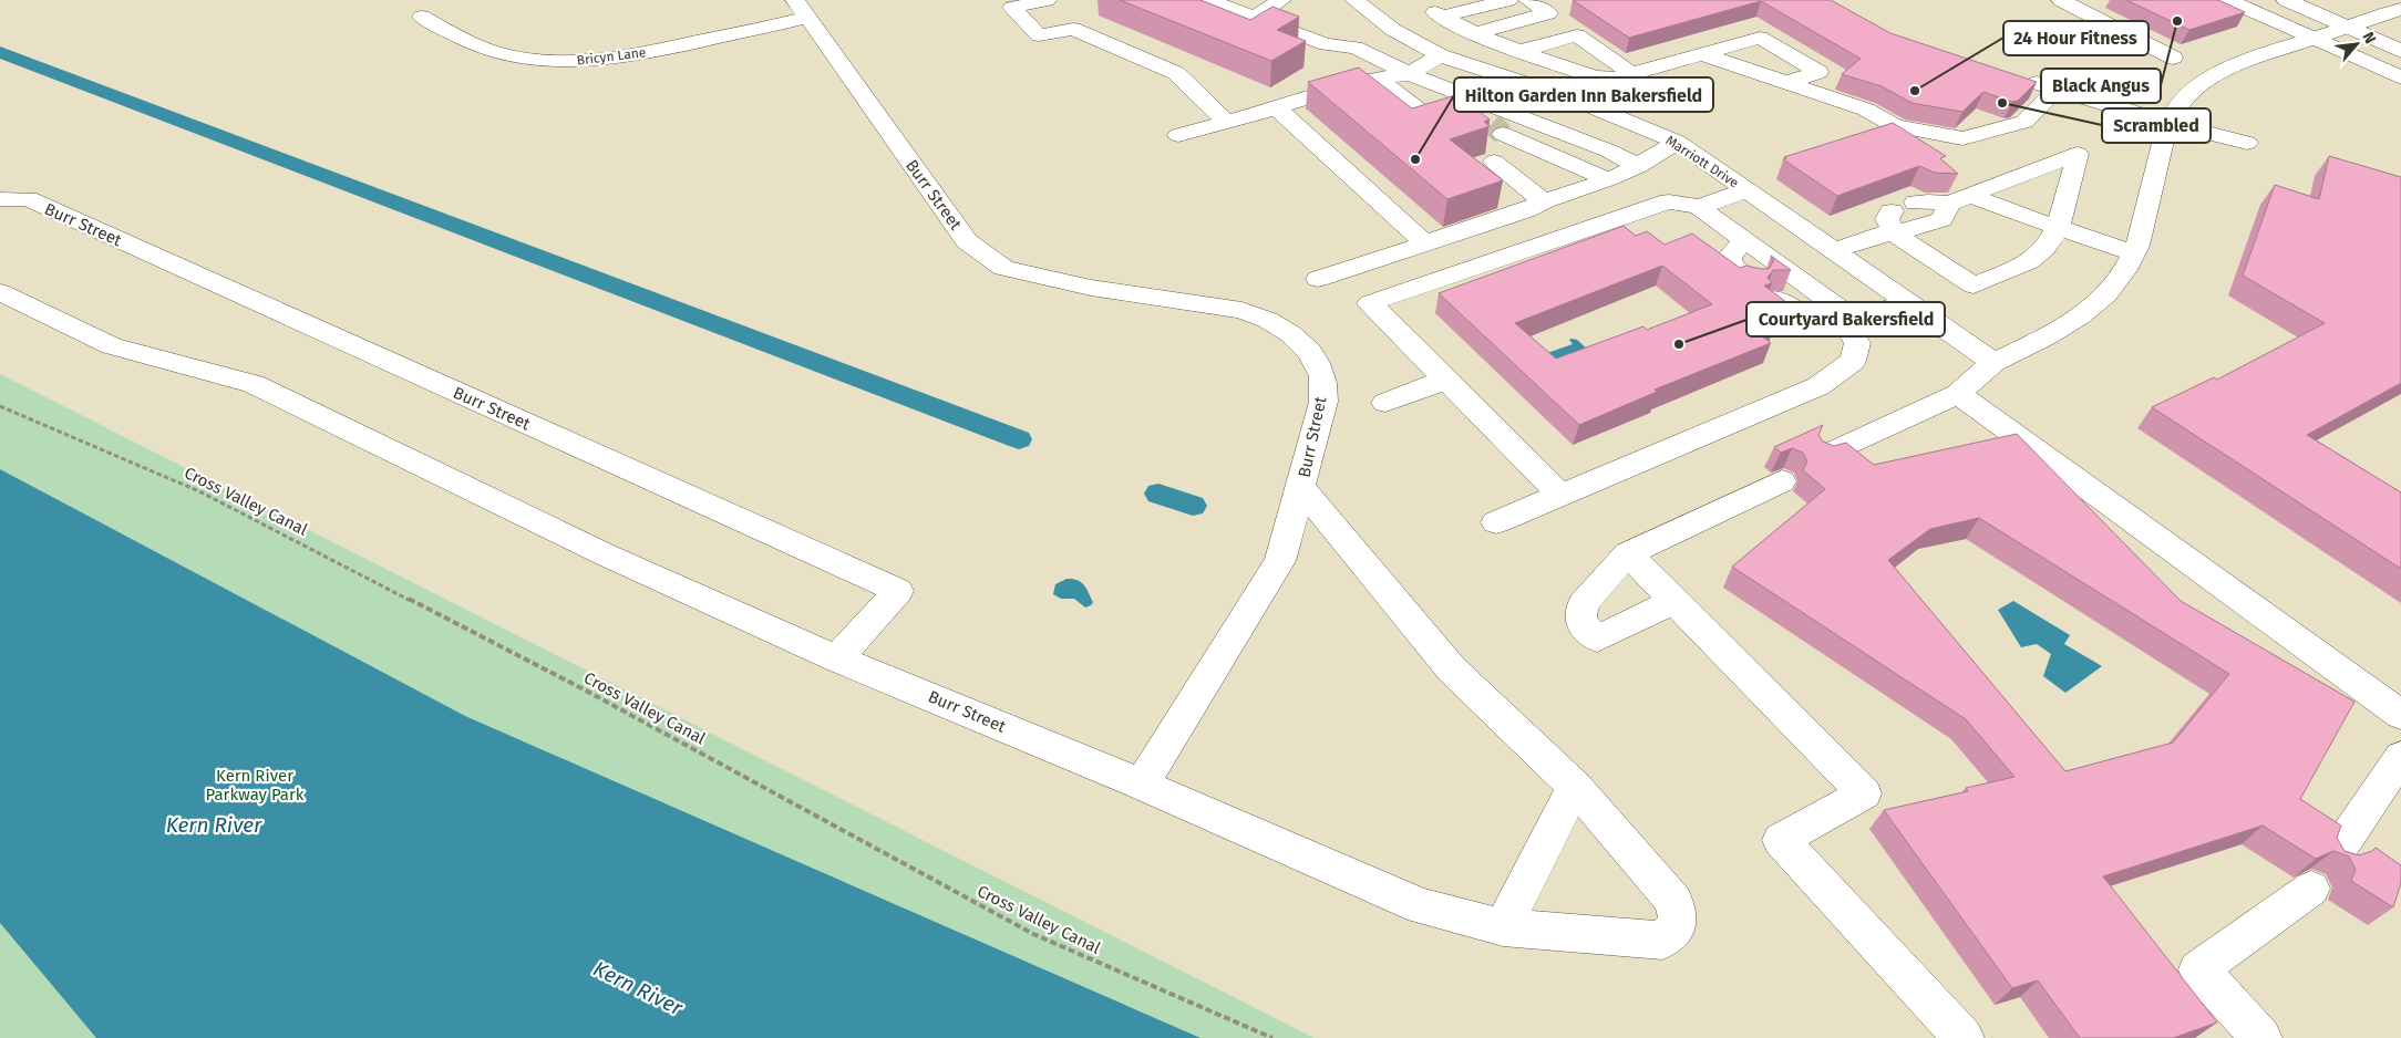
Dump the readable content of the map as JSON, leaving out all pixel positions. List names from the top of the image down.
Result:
{
  "streets": {
    "street": ["Bricyn Lane", "Marriott Drive", "Burr Street"],
    "path": ["Cross Valley Canal"]
  },
  "crossings": [
    ["Bricyn Lane", "Burr Street"]
  ],
  "water": ["Kern River"],
  "parks": ["Kern River Parkway Park"],
  "places": [
    "Black Angus",
    "24 Hour Fitness",
    "Scrambled",
    "Hilton Garden Inn Bakersfield",
    "Courtyard Bakersfield"
  ],
  "north": "top right"
}
